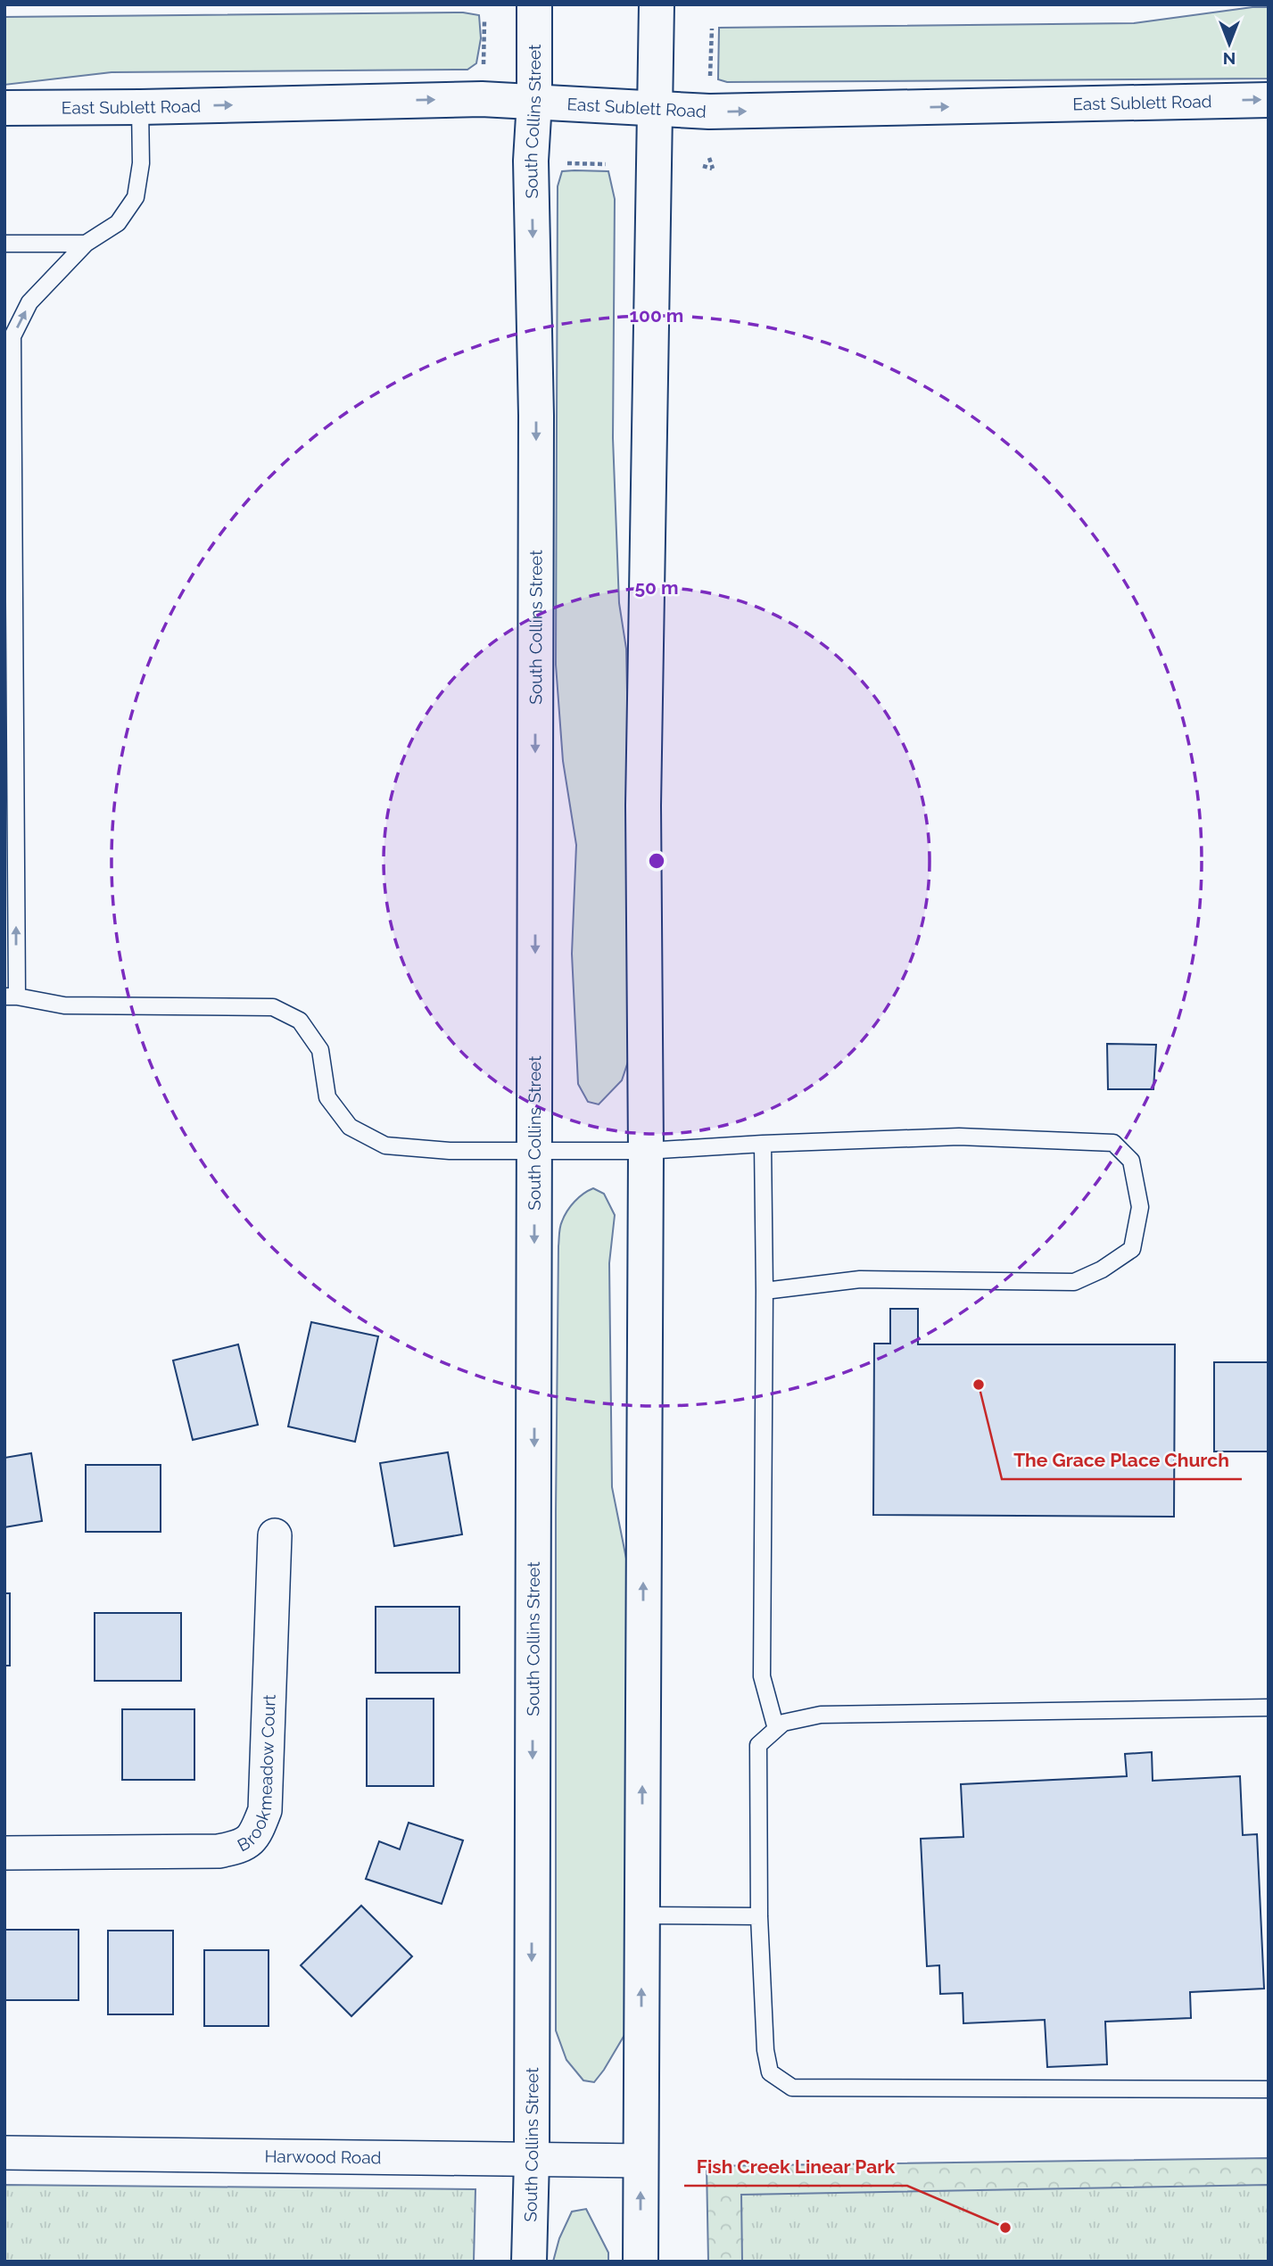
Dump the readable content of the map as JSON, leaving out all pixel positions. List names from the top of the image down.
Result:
{
  "streets": {
    "main road": ["East Sublett Road", "South Collins Street"],
    "street": ["Brookmeadow Court", "Harwood Road"]
  },
  "crossings": [
    ["East Sublett Road", "South Collins Street"],
    ["South Collins Street", "Harwood Road"]
  ],
  "one_way": ["East Sublett Road"],
  "places": ["The Grace Place Church", "Fish Creek Linear Park"],
  "north": "bottom",
  "rings": ["100 m", "50 m"]
}
